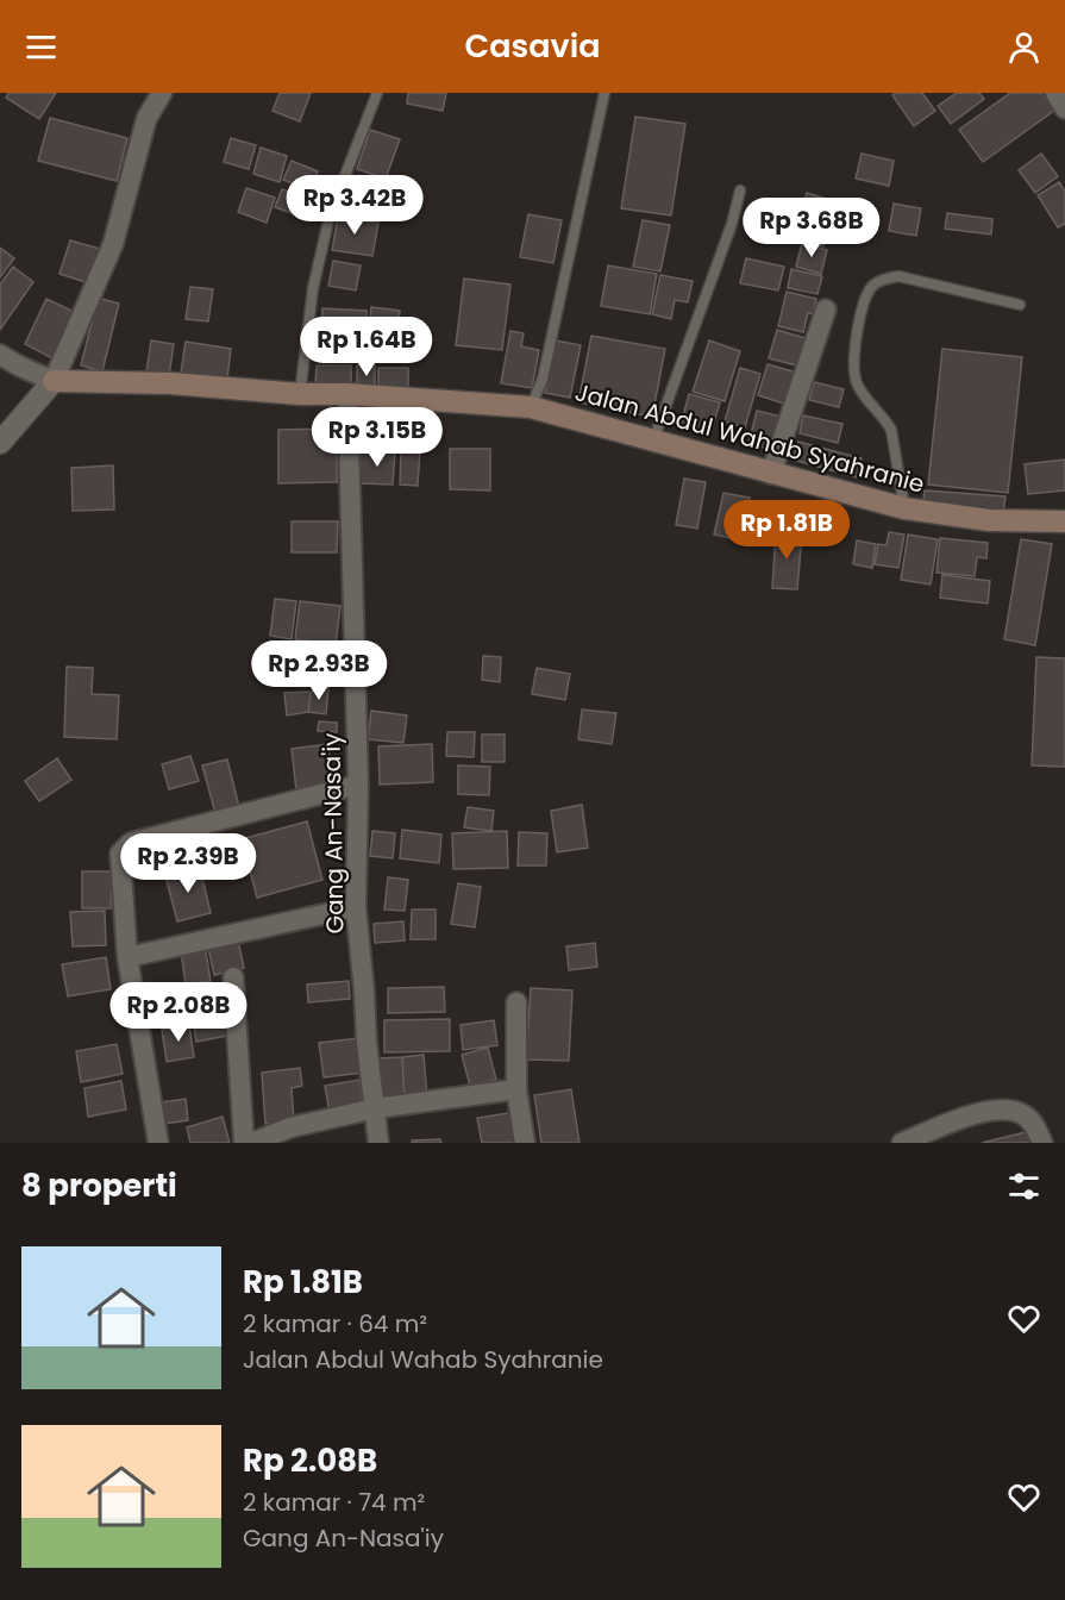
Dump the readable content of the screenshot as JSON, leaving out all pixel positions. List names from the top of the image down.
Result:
{
  "streets": {
    "main road": ["Jalan Abdul Wahab Syahranie"],
    "street": ["Gang An-Nasa'iy"]
  },
  "crossings": [
    ["Jalan Abdul Wahab Syahranie", "Gang An-Nasa'iy"]
  ],
  "page": {
    "header": "Casavia",
    "price": [
      "Rp 3.42B",
      "Rp 3.68B",
      "Rp 1.64B",
      "Rp 3.15B",
      "Rp 1.81B",
      "Rp 2.93B",
      "Rp 2.39B",
      "Rp 2.08B"
    ],
    "heading": "8 properti",
    "list": [
      {
        "name": "Rp 1.81B",
        "note": "2 kamar · 64 m² · Jalan Abdul Wahab Syahranie"
      },
      {
        "name": "Rp 2.08B",
        "note": "2 kamar · 74 m² · Gang An-Nasa'iy"
      }
    ]
  }
}
